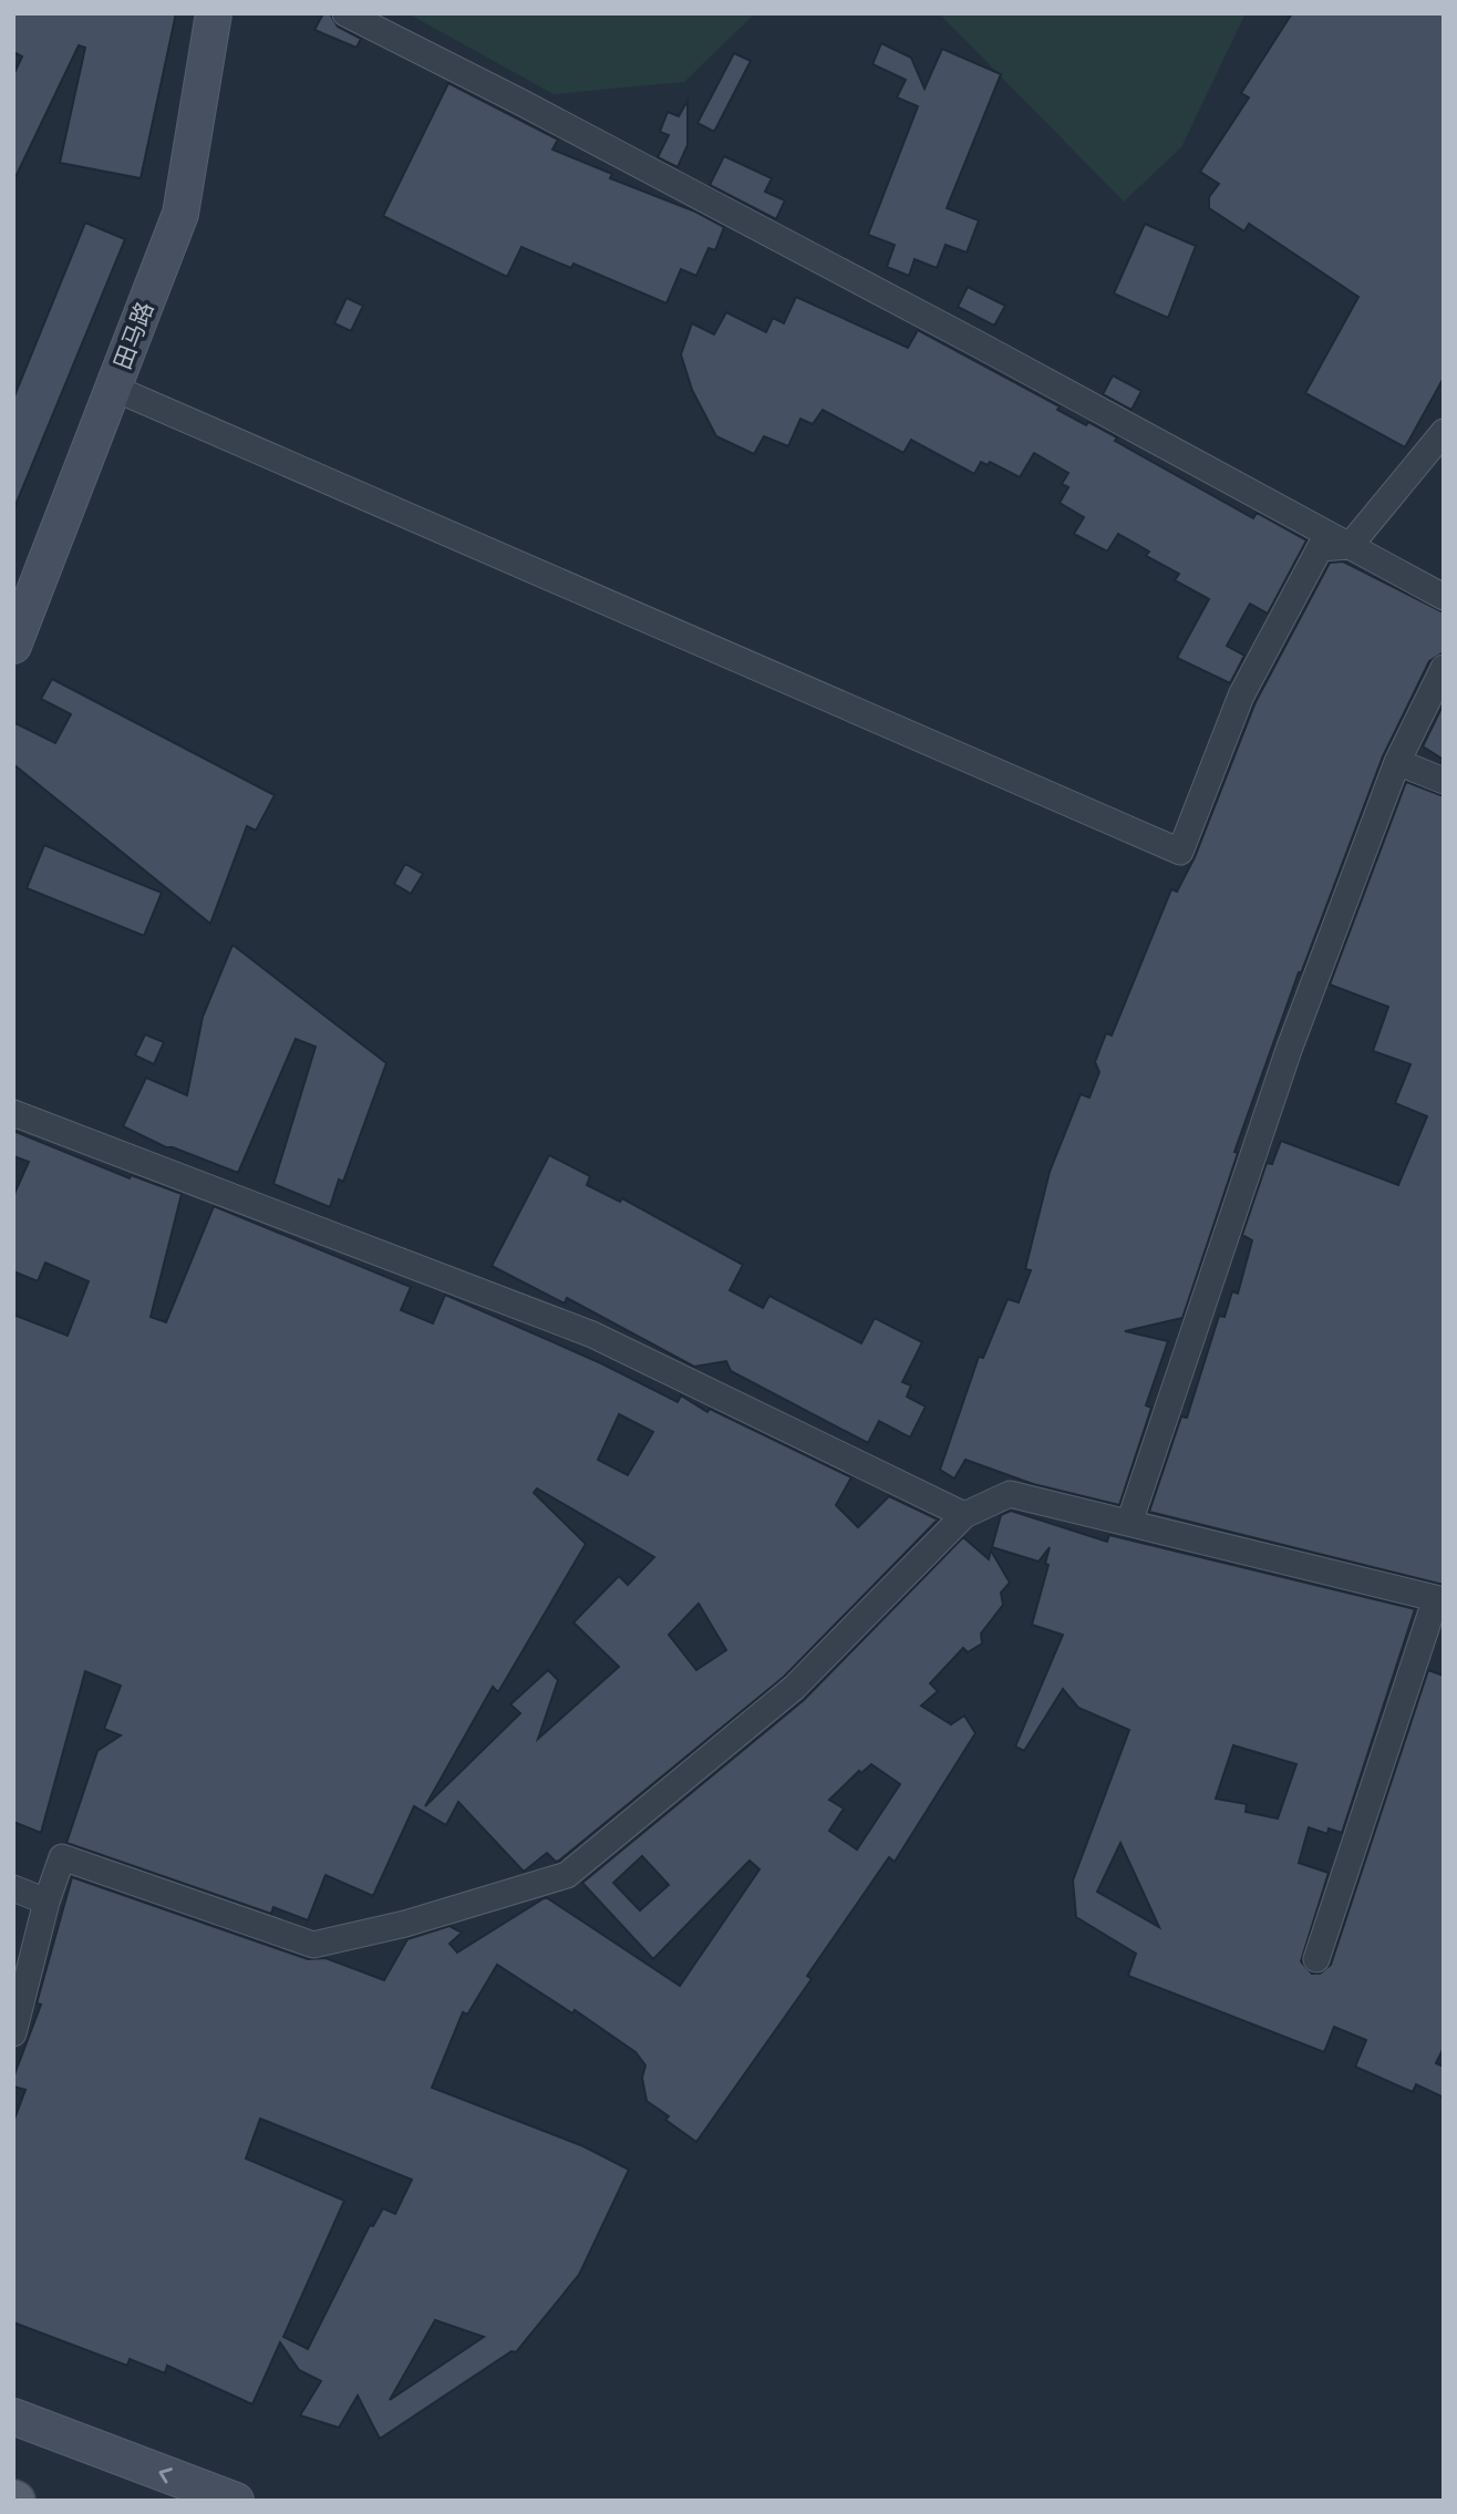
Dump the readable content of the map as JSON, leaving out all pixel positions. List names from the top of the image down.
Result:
{
  "streets": {
    "street": ["田马路"]
  }
}
